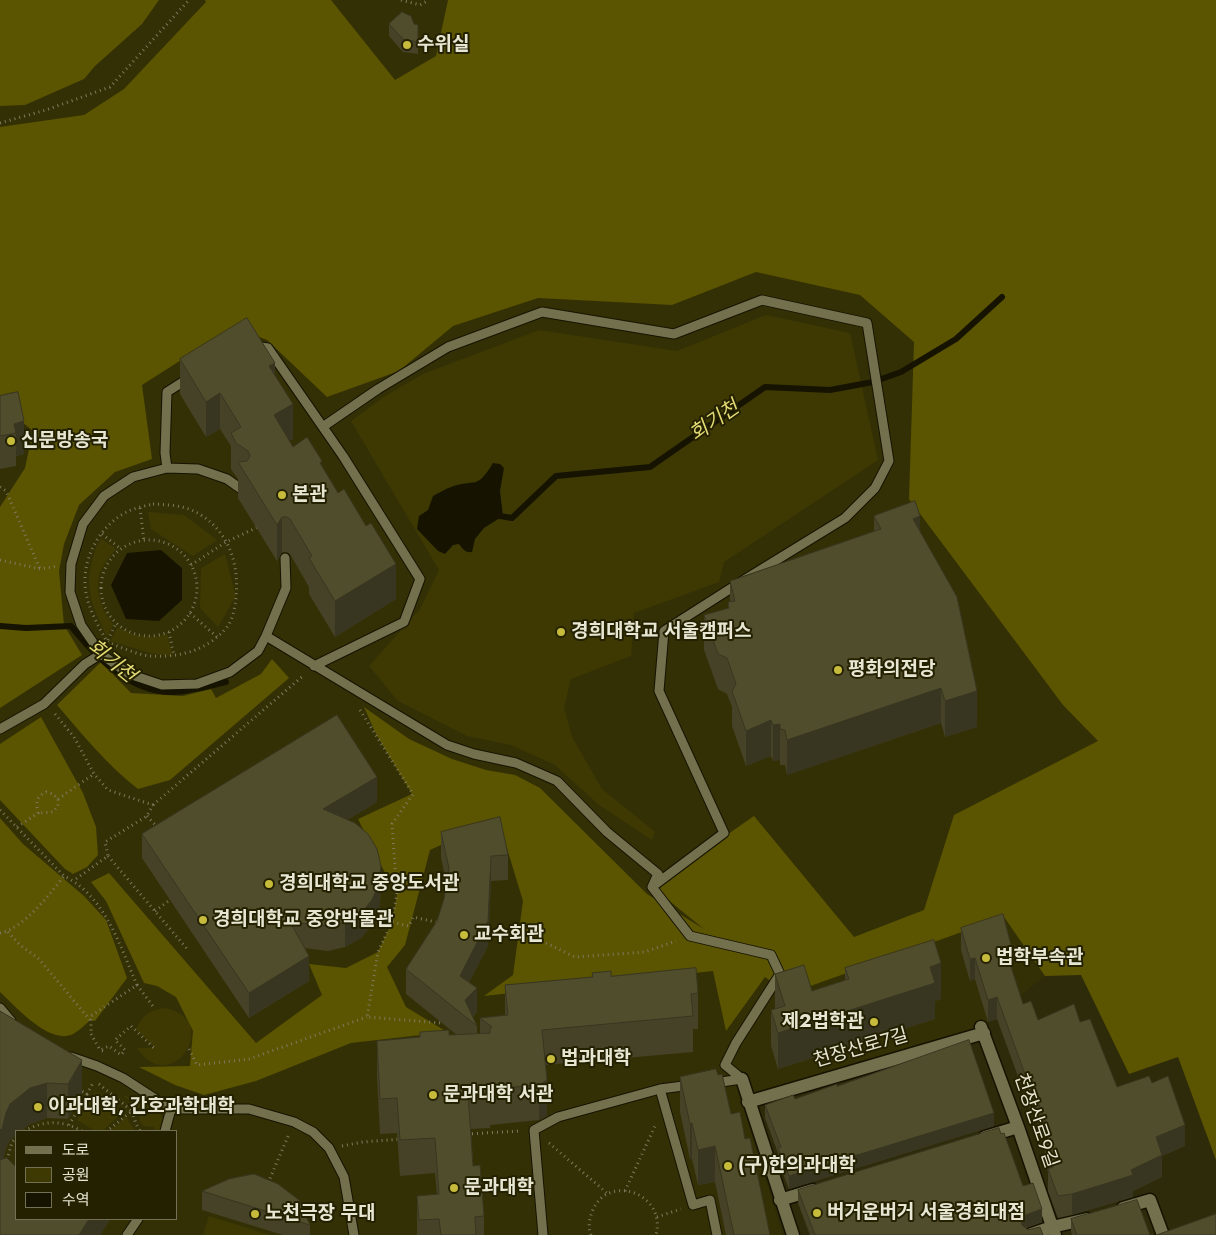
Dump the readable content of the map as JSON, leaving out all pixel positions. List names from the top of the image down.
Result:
{
  "streets": {
    "street": ["천장산로7길", "천장산로9길"]
  },
  "crossings": [
    ["천장산로7길", "천장산로9길"]
  ],
  "water": ["회기천"],
  "places": [
    "수위실",
    "신문방송국",
    "본관",
    "경희대학교 서울캠퍼스",
    "평화의전당",
    "경희대학교 중앙도서관",
    "경희대학교 중앙박물관",
    "교수회관",
    "법학부속관",
    "제2법학관",
    "법과대학",
    "문과대학 서관",
    "이과대학, 간호과학대학",
    "(구)한의과대학",
    "문과대학",
    "버거운버거 서울경희대점",
    "노천극장 무대"
  ],
  "legend": ["도로", "공원", "수역"]
}
